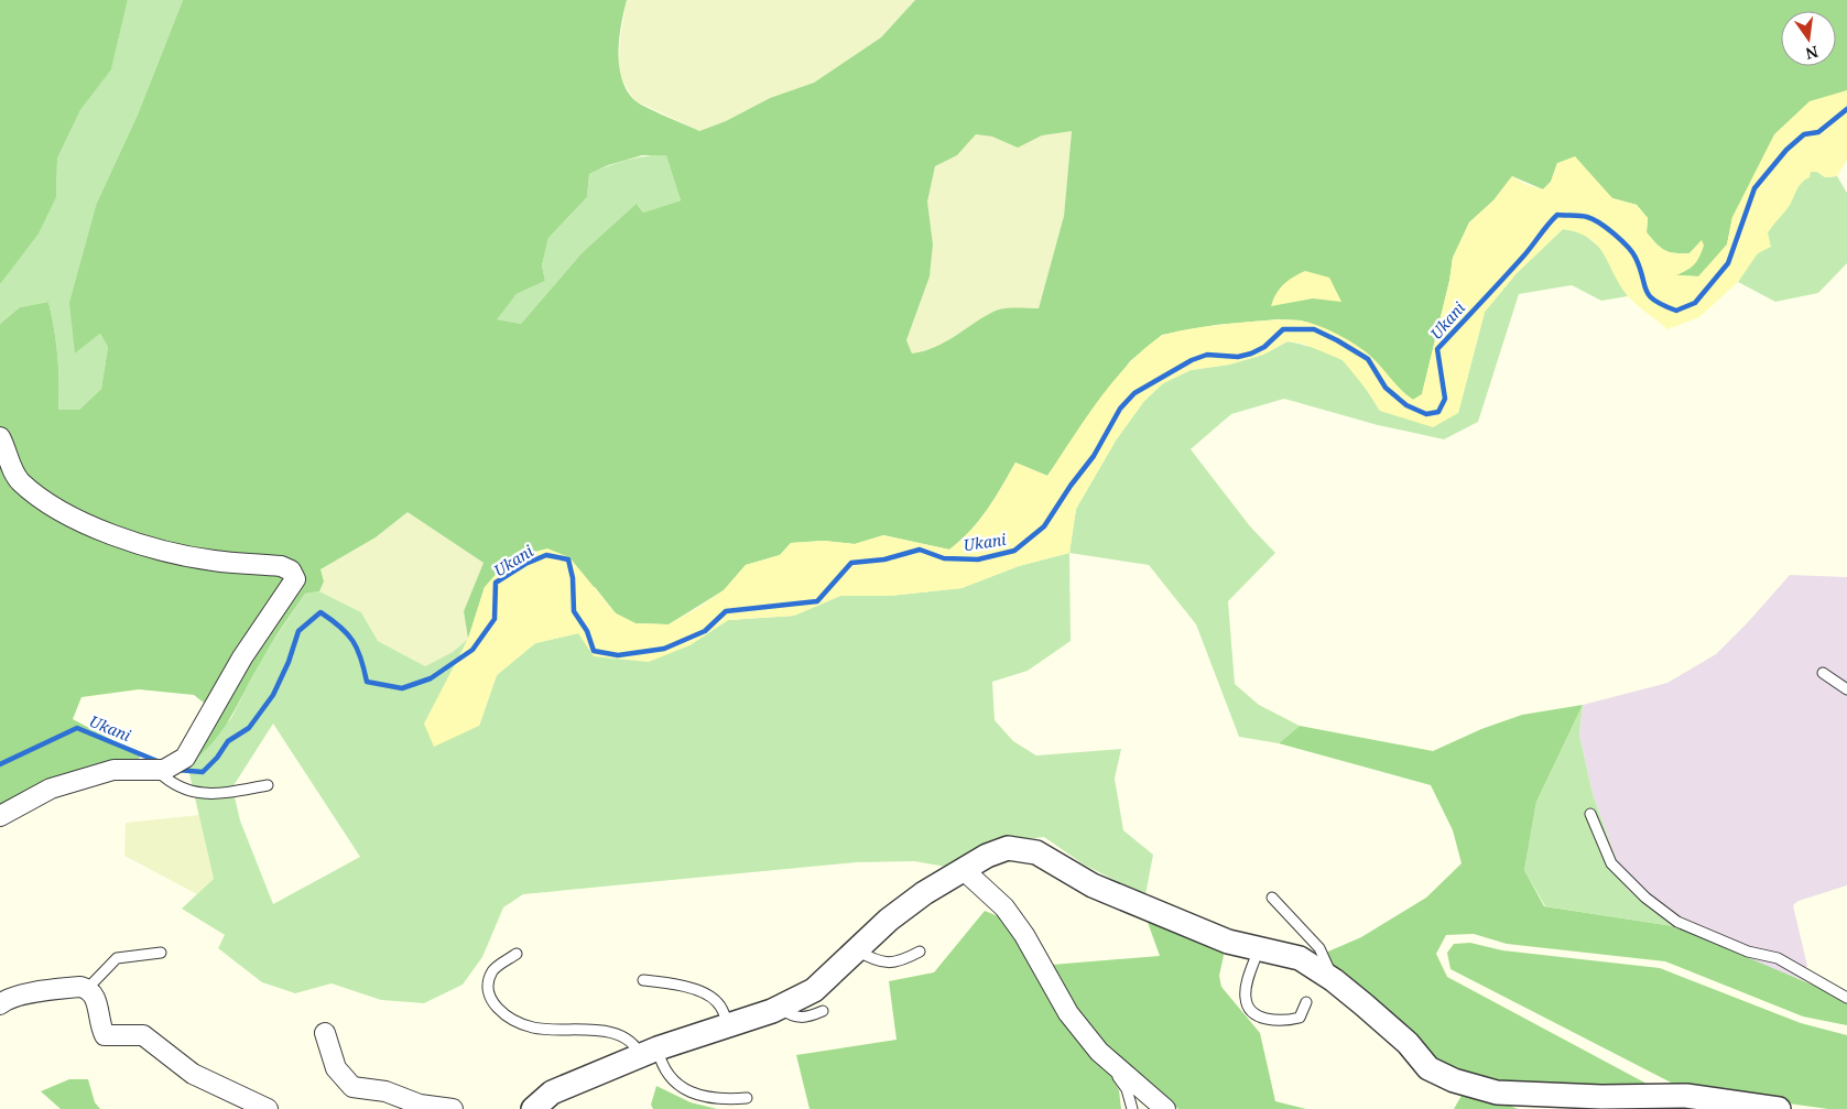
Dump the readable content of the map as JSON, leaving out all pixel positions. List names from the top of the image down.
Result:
{
  "water": ["Ukani"],
  "north": "bottom"
}
